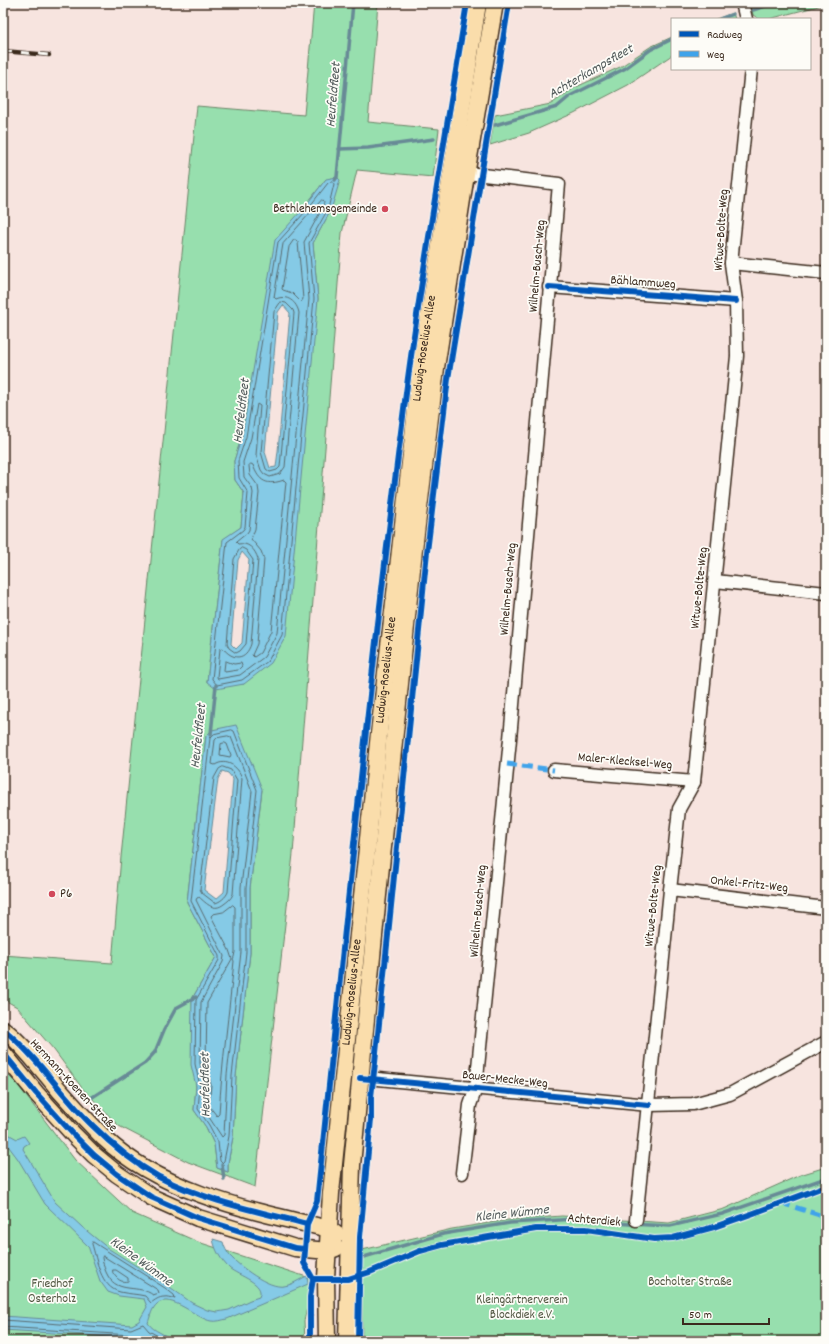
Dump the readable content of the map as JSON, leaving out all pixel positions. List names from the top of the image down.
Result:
{
  "streets": {
    "main road": ["Ludwig-Roselius-Allee", "Hermann-Koenen-Straße"],
    "street": [
      "Witwe-Bolte-Weg",
      "Wilhelm-Busch-Weg",
      "Bählammweg",
      "Maler-Klecksel-Weg",
      "Onkel-Fritz-Weg",
      "Bauer-Mecke-Weg"
    ],
    "cycle path": ["Achterdiek"]
  },
  "crossings": [
    ["Witwe-Bolte-Weg", "Bählammweg"],
    ["Witwe-Bolte-Weg", "Maler-Klecksel-Weg"],
    ["Witwe-Bolte-Weg", "Onkel-Fritz-Weg"],
    ["Witwe-Bolte-Weg", "Bauer-Mecke-Weg"],
    ["Wilhelm-Busch-Weg", "Bählammweg"],
    ["Wilhelm-Busch-Weg", "Ludwig-Roselius-Allee"],
    ["Wilhelm-Busch-Weg", "Bauer-Mecke-Weg"],
    ["Ludwig-Roselius-Allee", "Hermann-Koenen-Straße"]
  ],
  "water": ["Achterkampsfleet", "Heufeldfleet", "Kleine Wümme"],
  "parks": ["Bocholter Straße", "Friedhof Osterholz", "Kleingärtnerverein Blockdiek e.V."],
  "places": ["Bethlehemsgemeinde", "P6"],
  "legend": ["Radweg", "Weg"],
  "scale_bar": "50 m"
}
